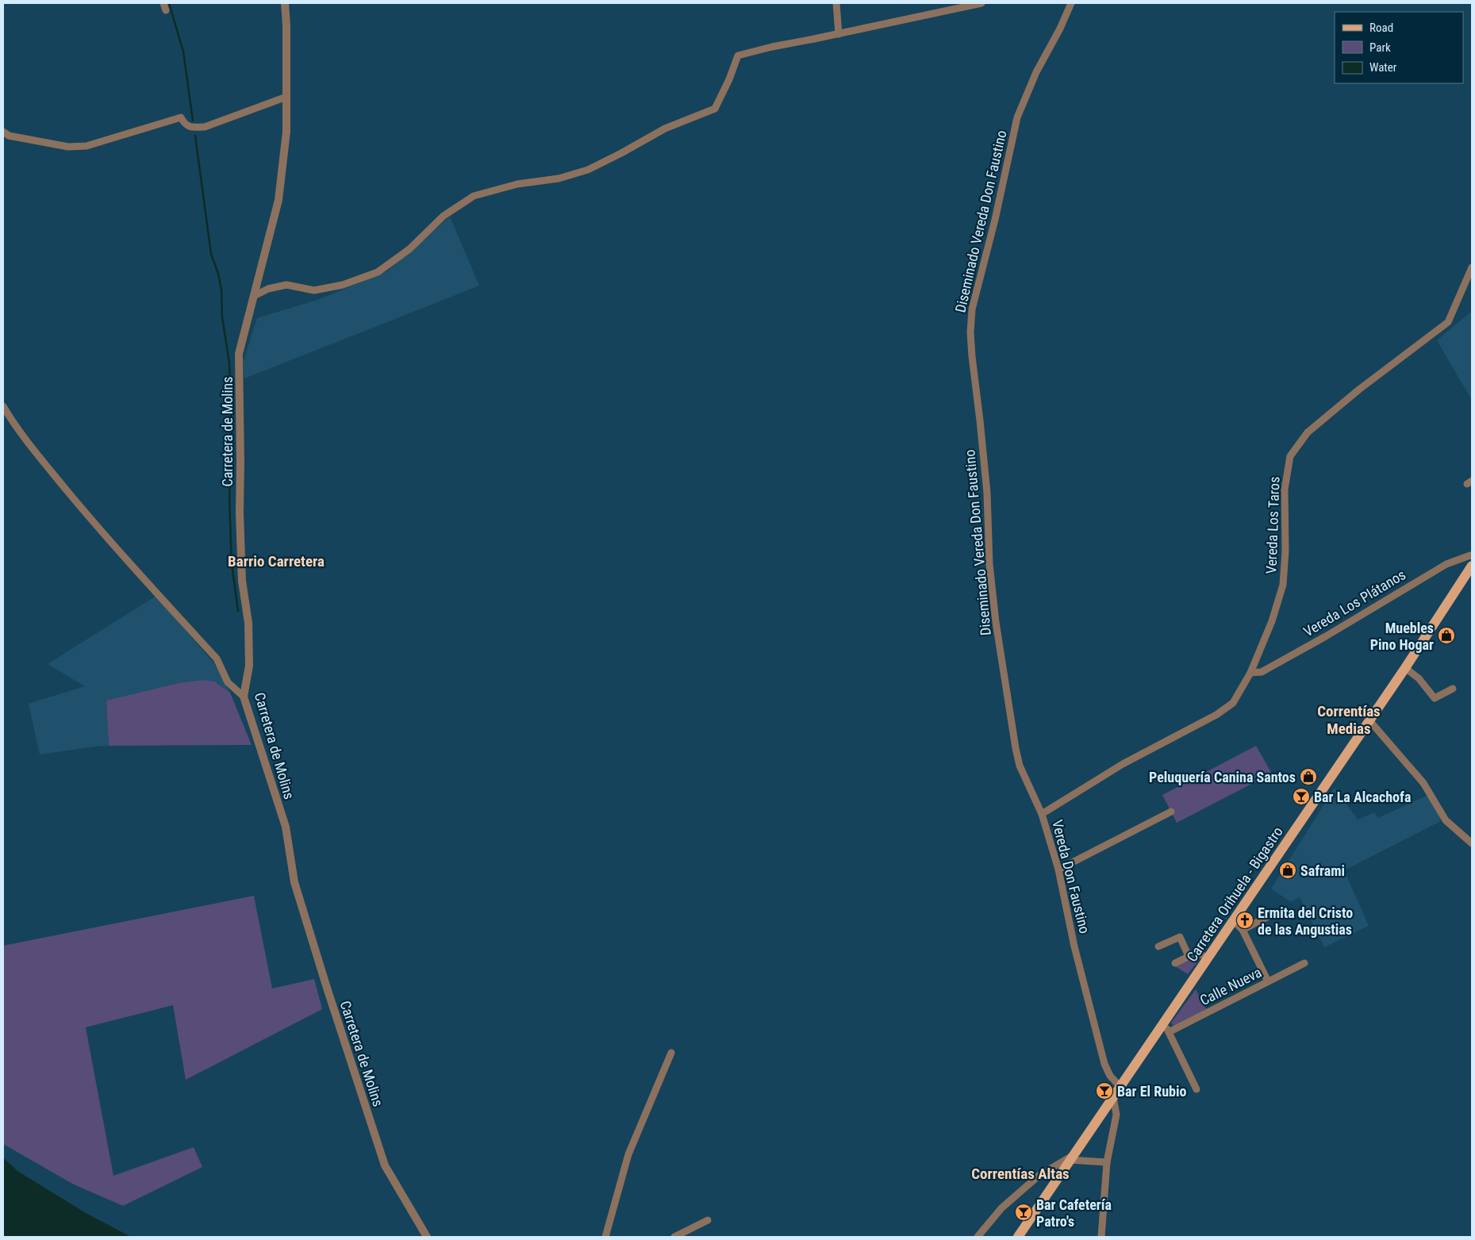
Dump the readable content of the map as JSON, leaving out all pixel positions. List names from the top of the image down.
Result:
{
  "streets": {
    "main road": ["Carretera Orihuela - Bigastro"],
    "street": [
      "Diseminado Vereda Don Faustino",
      "Carretera de Molins",
      "Vereda Los Taros",
      "Vereda Los Plátanos",
      "Vereda Don Faustino",
      "Calle Nueva"
    ]
  },
  "crossings": [
    ["Diseminado Vereda Don Faustino", "Vereda Don Faustino"],
    ["Vereda Los Taros", "Vereda Los Plátanos"],
    ["Vereda Los Taros", "Vereda Don Faustino"],
    ["Vereda Don Faustino", "Carretera Orihuela - Bigastro"]
  ],
  "districts": ["Barrio Carretera", "Correntías Medias", "Correntías Altas"],
  "places": {
    "shop": ["Muebles Pino Hogar", "Peluquería Canina Santos", "Saframi"],
    "bar": ["Bar La Alcachofa", "Bar El Rubio", "Bar Cafetería Patro's"],
    "church": ["Ermita del Cristo de las Angustias"]
  },
  "legend": ["Road", "Park", "Water"]
}
